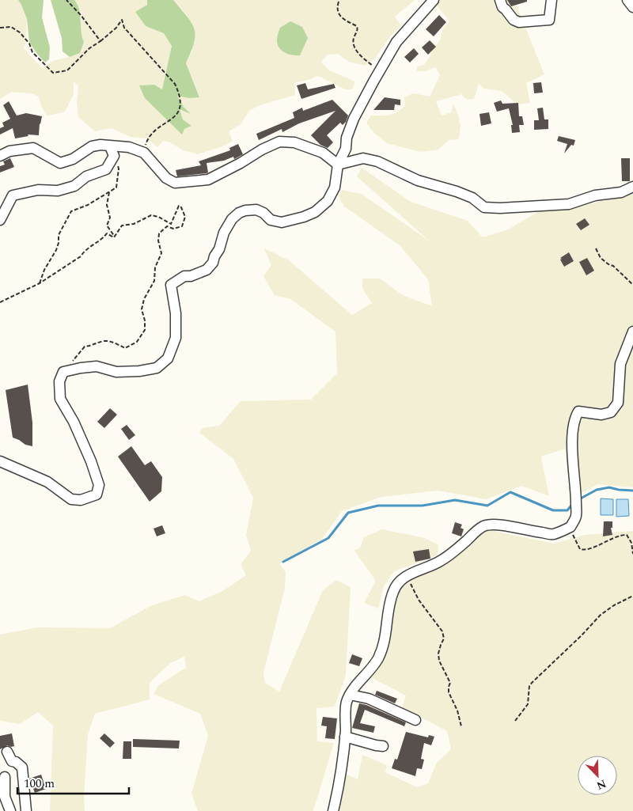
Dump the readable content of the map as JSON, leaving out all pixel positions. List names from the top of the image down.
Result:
{
  "scale_bar": "100 m",
  "north": "bottom right"
}
